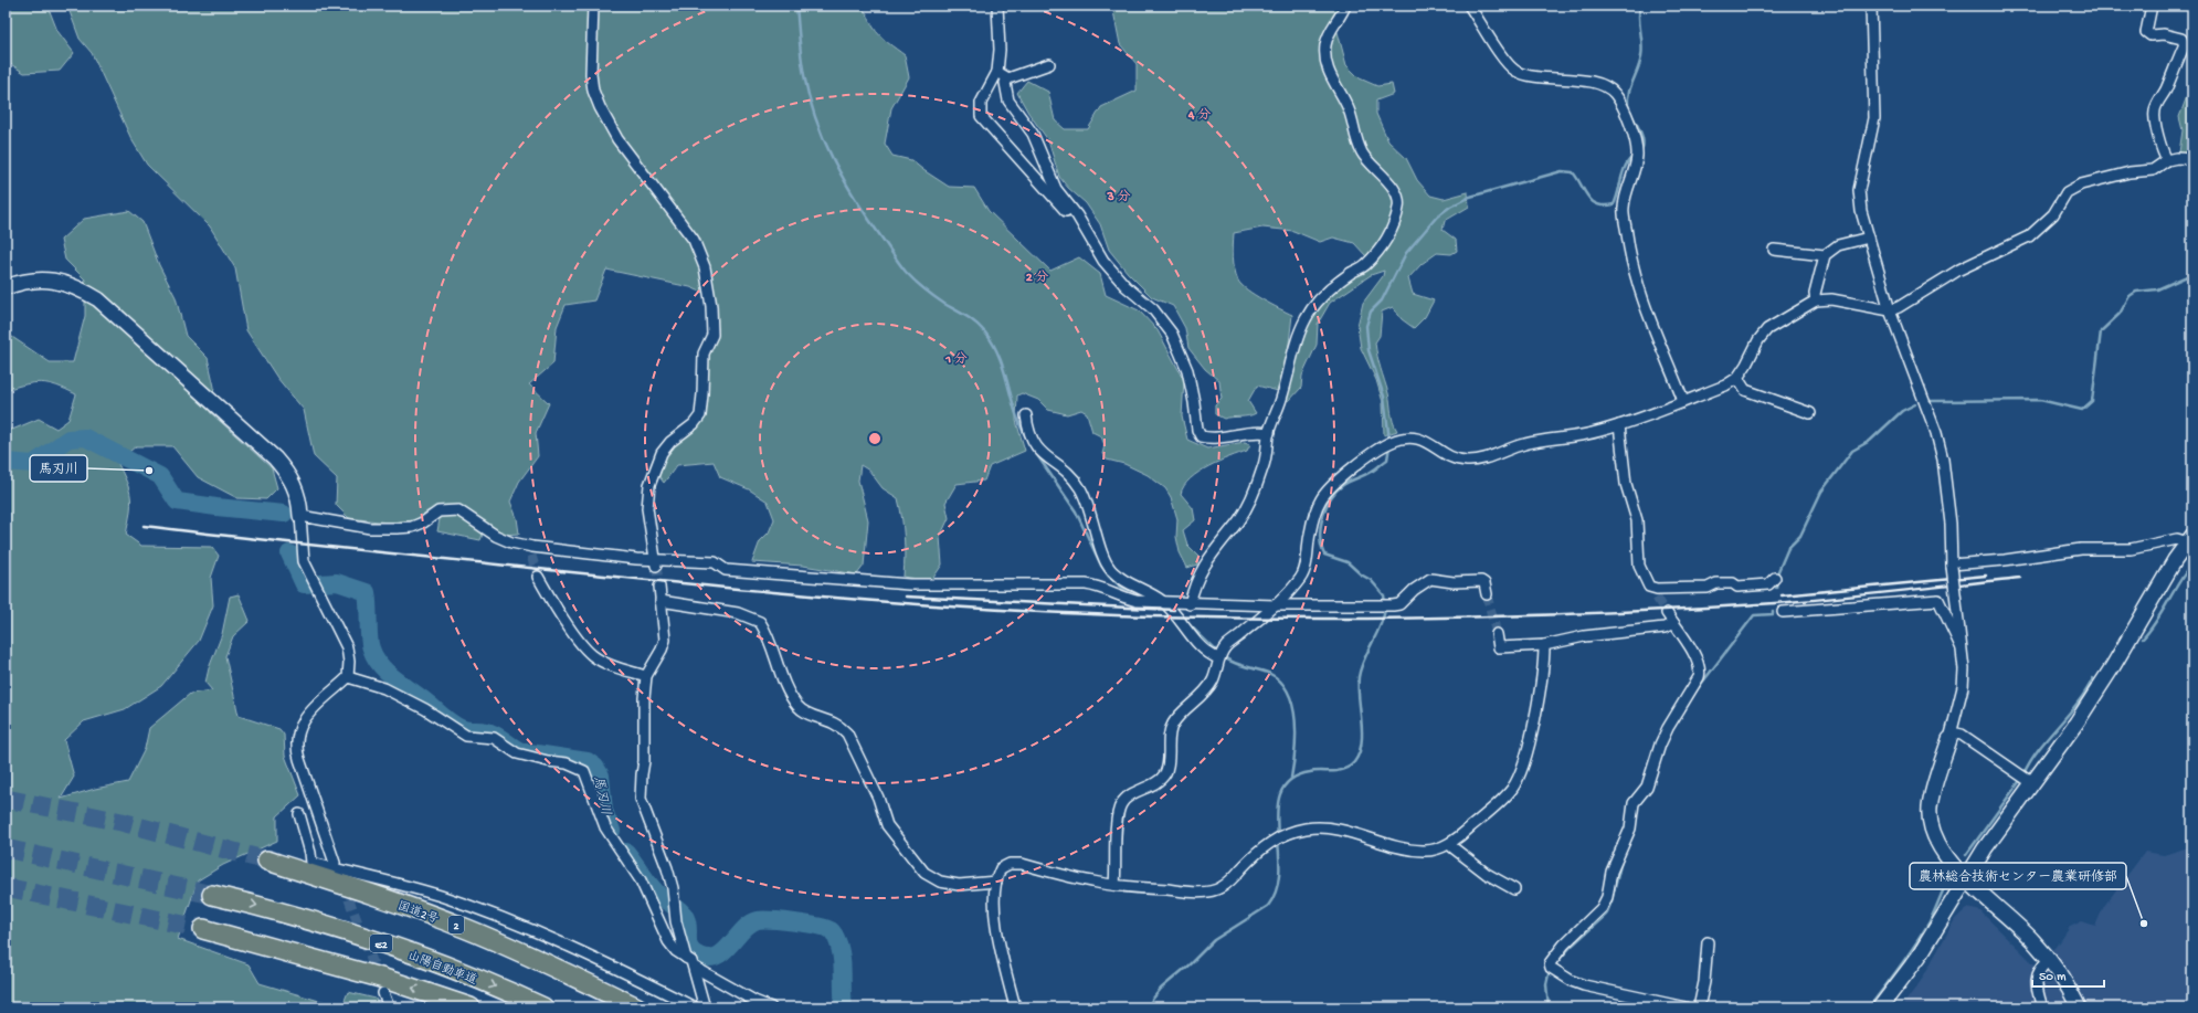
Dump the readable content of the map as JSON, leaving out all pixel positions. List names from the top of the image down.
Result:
{
  "streets": {
    "highway": [
      "国道2号",
      "2",
      "E2",
      "山陽自動車道"
    ]
  },
  "water": ["馬刃川"],
  "places": ["馬刃川", "農林総合技術センター農業研修部"],
  "scale_bar": "50 m",
  "rings": [
    "4 分",
    "3 分",
    "2 分",
    "1 分"
  ]
}
